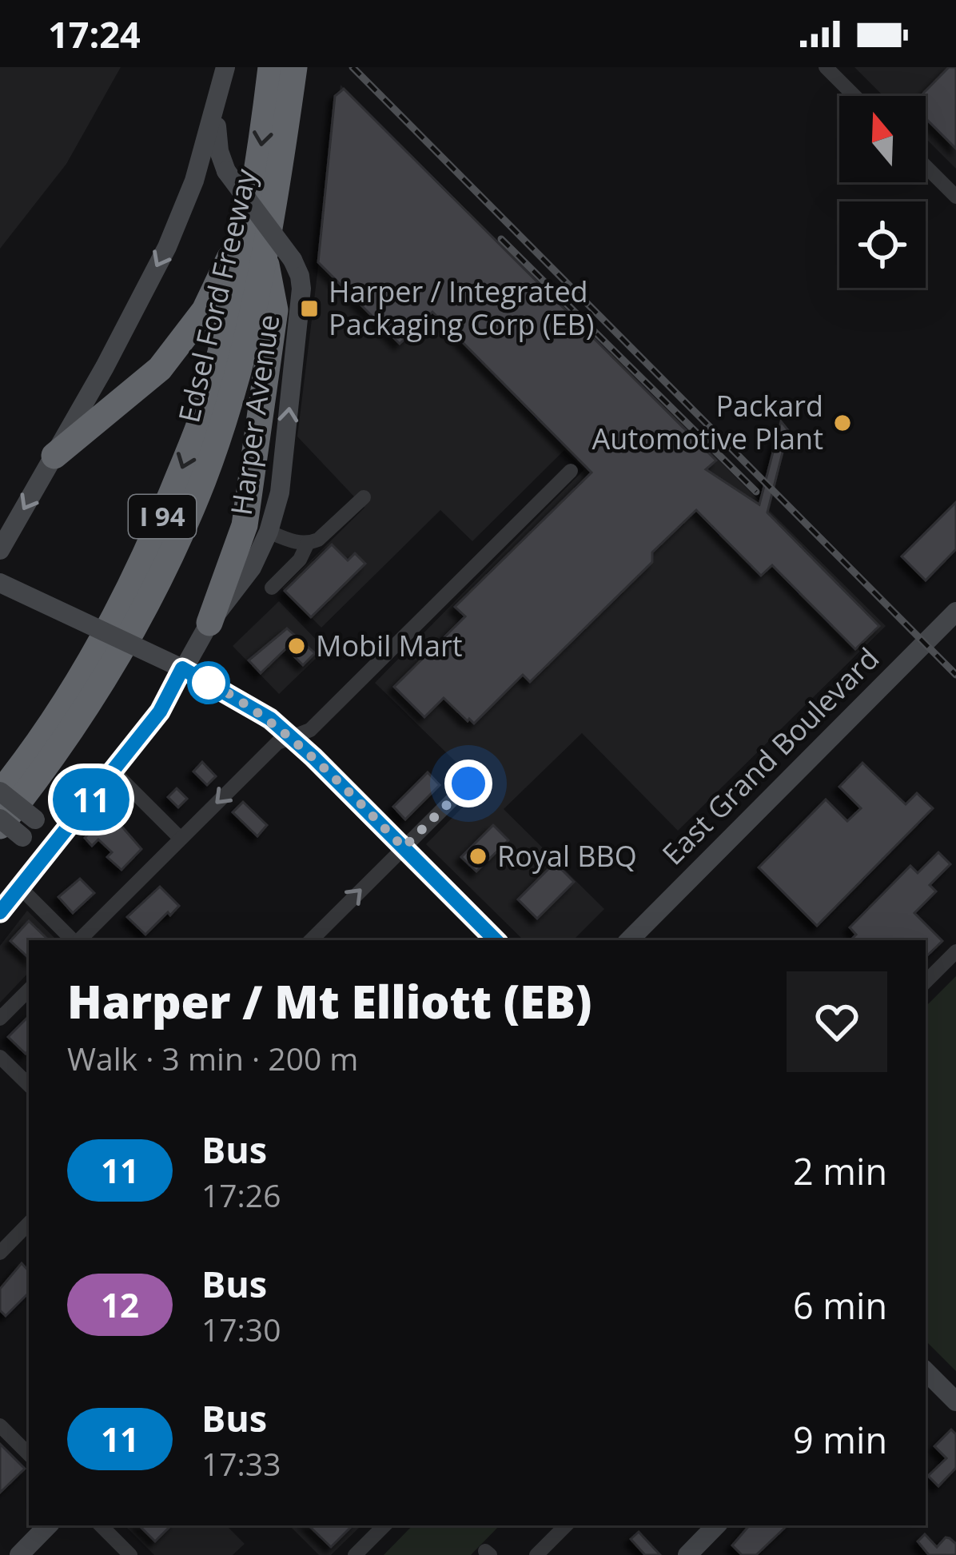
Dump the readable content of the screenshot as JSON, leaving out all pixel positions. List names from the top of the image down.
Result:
{
  "streets": {
    "highway": ["Edsel Ford Freeway", "I 94"],
    "main road": ["Harper Avenue", "East Grand Boulevard"]
  },
  "places": {
    "transit": ["Harper / Integrated Packaging Corp (EB)"],
    "other": ["Packard Automotive Plant", "Mobil Mart", "Royal BBQ"]
  },
  "lines": ["bus line 11"],
  "north": "top",
  "page": {
    "status": "17:24",
    "on_map": "11",
    "heading": ["Harper / Mt Elliott (EB)", "Walk · 3 min · 200 m"],
    "list": [
      {
        "mark": "11",
        "name": "Bus",
        "note": "17:26",
        "value": "2 min"
      },
      {
        "mark": "12",
        "name": "Bus",
        "note": "17:30",
        "value": "6 min"
      },
      {
        "mark": "11",
        "name": "Bus",
        "note": "17:33",
        "value": "9 min"
      }
    ]
  }
}
